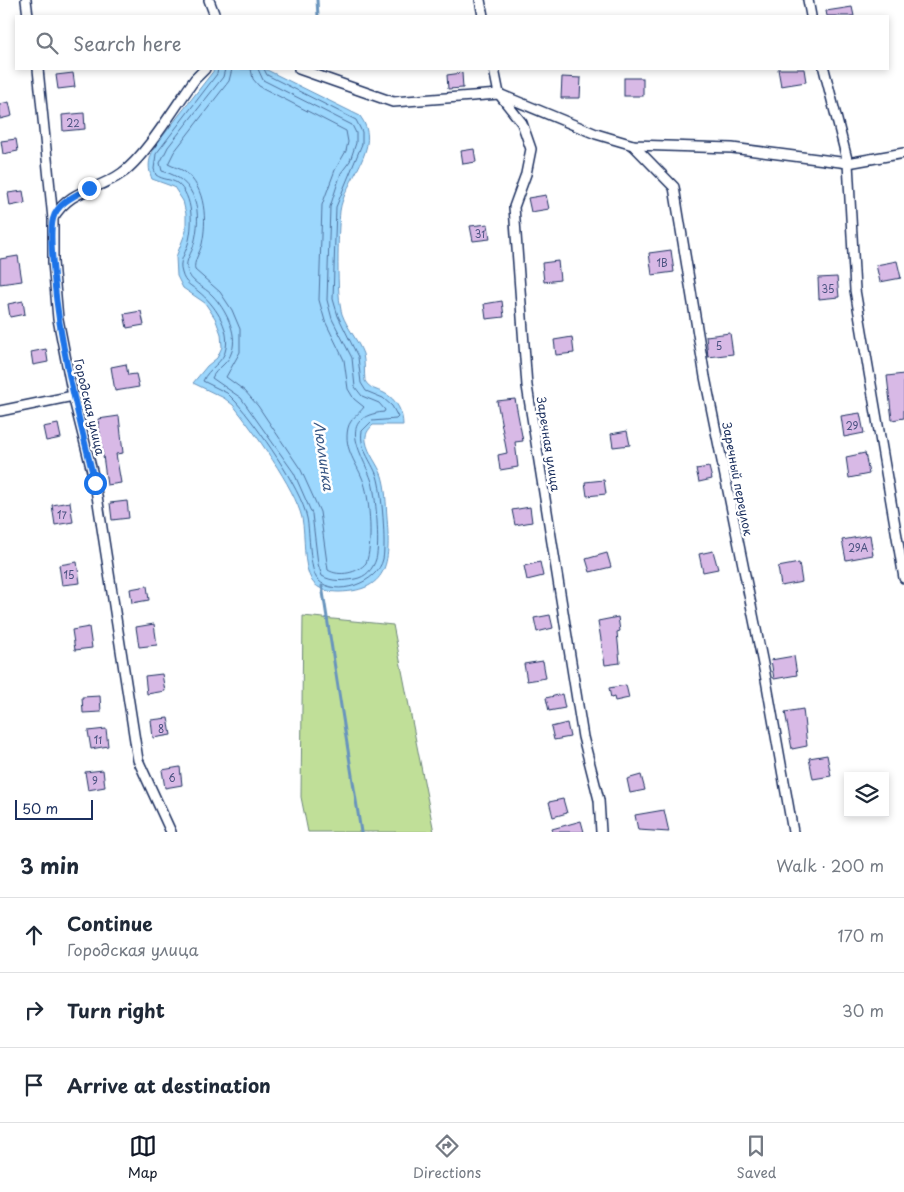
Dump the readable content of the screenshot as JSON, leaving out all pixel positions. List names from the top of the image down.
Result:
{
  "streets": {
    "street": ["Городская улица", "Заречная улица", "Заречный переулок"]
  },
  "water": ["Люллинка"],
  "house_numbers": [
    "22",
    "31",
    "1В",
    "35",
    "5",
    "29",
    "17",
    "29А",
    "15",
    "8",
    "11",
    "6",
    "9"
  ],
  "scale_bar": "50 m",
  "page": {
    "search": "Search here",
    "scale": "50 m",
    "heading": ["3 min", "Walk · 200 m"],
    "list": [
      ["Continue", "Городская улица", "170 m"],
      ["Turn right", "30 m"],
      "Arrive at destination"
    ],
    "nav": ["Map", "Directions", "Saved"]
  }
}
